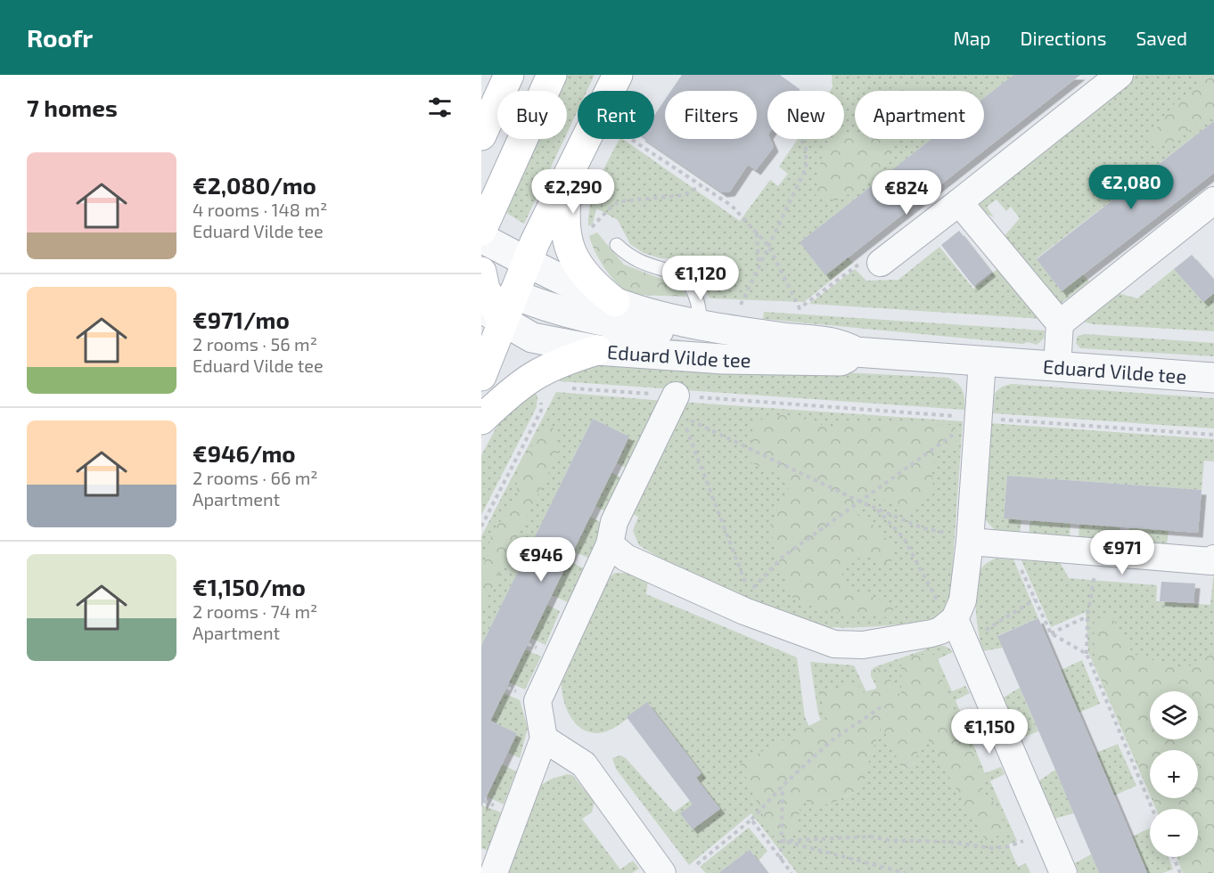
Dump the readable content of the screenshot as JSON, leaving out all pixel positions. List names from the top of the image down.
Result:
{
  "streets": {
    "street": ["Eduard Vilde tee"]
  },
  "page": {
    "header": "Roofr",
    "nav": ["Map", "Directions", "Saved"],
    "heading": "7 homes",
    "chip": [
      "Buy",
      "Rent",
      "Filters",
      "New",
      "Apartment"
    ],
    "list": [
      {
        "name": "€2,080/mo",
        "note": "4 rooms · 148 m² · Eduard Vilde tee"
      },
      {
        "name": "€971/mo",
        "note": "2 rooms · 56 m² · Eduard Vilde tee"
      },
      {
        "name": "€946/mo",
        "note": "2 rooms · 66 m² · Apartment"
      },
      {
        "name": "€1,150/mo",
        "note": "2 rooms · 74 m² · Apartment"
      }
    ],
    "price": [
      "€2,080",
      "€2,290",
      "€824",
      "€1,120",
      "€971",
      "€946",
      "€1,150"
    ],
    "map_buttons": ["+", "−"]
  }
}
